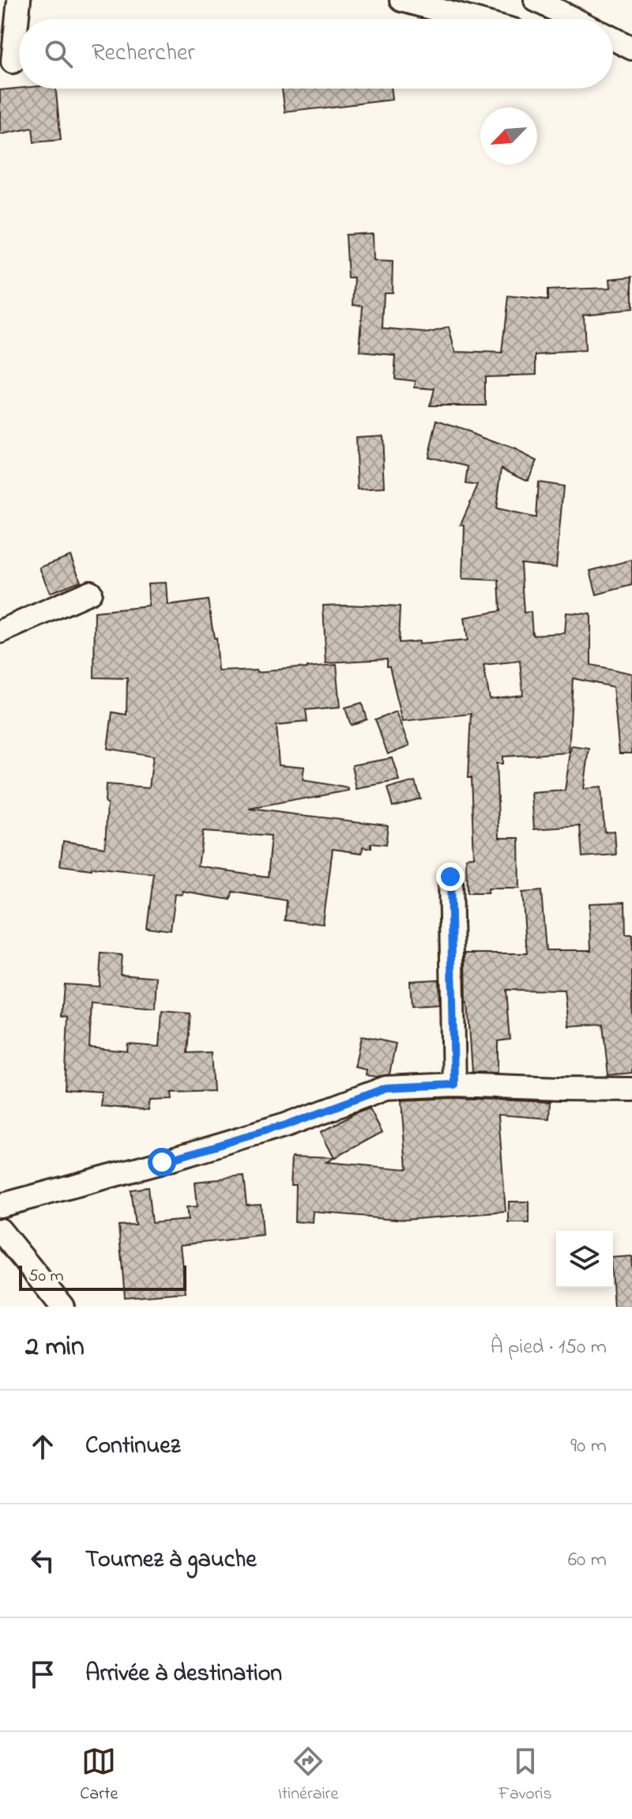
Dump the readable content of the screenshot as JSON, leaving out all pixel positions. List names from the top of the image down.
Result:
{
  "scale_bar": "50 m",
  "north": "bottom left",
  "page": {
    "search": "Rechercher",
    "scale": "50 m",
    "heading": ["2 min", "À pied · 150 m"],
    "list": [
      ["Continuez", "90 m"],
      ["Tournez à gauche", "60 m"],
      "Arrivée à destination"
    ],
    "nav": ["Carte", "Itinéraire", "Favoris"]
  }
}
